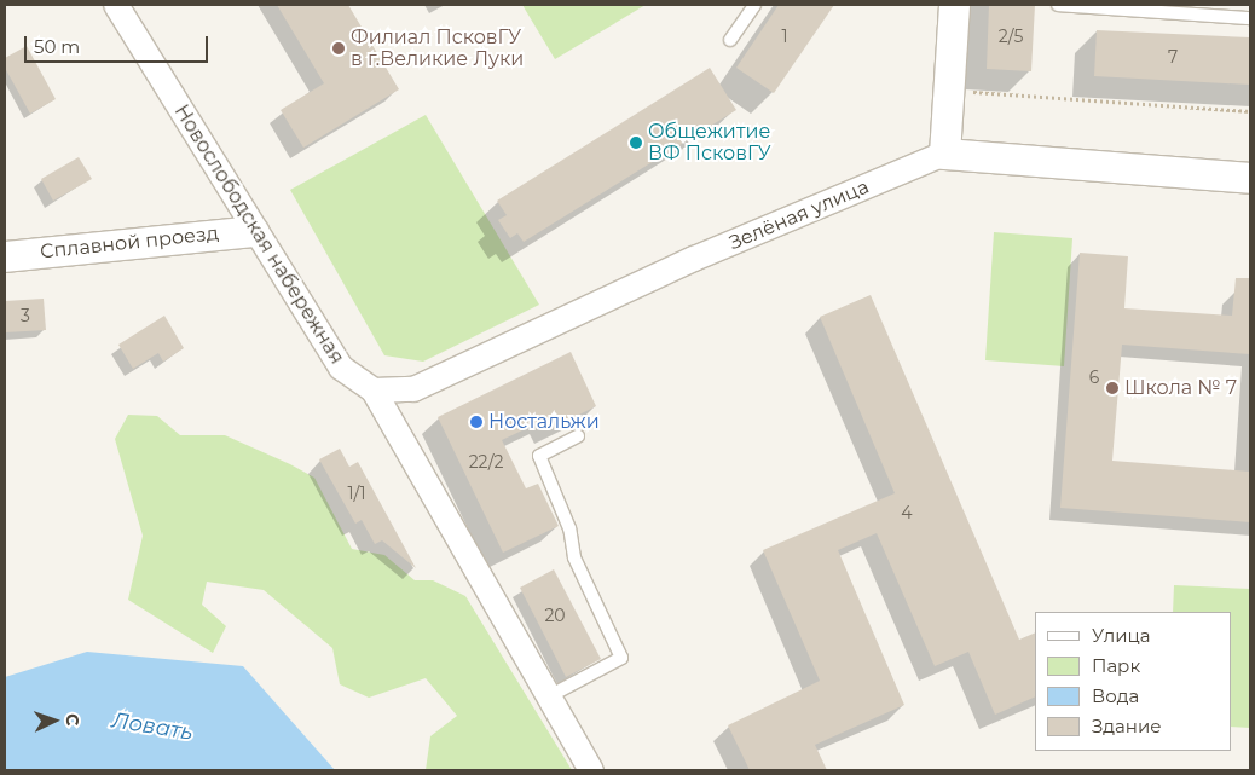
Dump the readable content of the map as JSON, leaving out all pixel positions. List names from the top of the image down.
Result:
{
  "streets": {
    "street": ["Зелёная улица", "Новослободская набережная", "Сплавной проезд"]
  },
  "crossings": [
    ["Зелёная улица", "Новослободская набережная"],
    ["Новослободская набережная", "Сплавной проезд"]
  ],
  "water": ["Ловать"],
  "places": [
    "Филиал ПсковГУ в г.Великие Луки",
    "Общежитие ВФ ПсковГУ",
    "Школа № 7",
    "Ностальжи"
  ],
  "house_numbers": [
    "1",
    "2/5",
    "7",
    "3",
    "6",
    "22/2",
    "1/1",
    "4",
    "20"
  ],
  "legend": [
    "Улица",
    "Парк",
    "Вода",
    "Здание"
  ],
  "scale_bar": "50 m",
  "north": "right"
}
